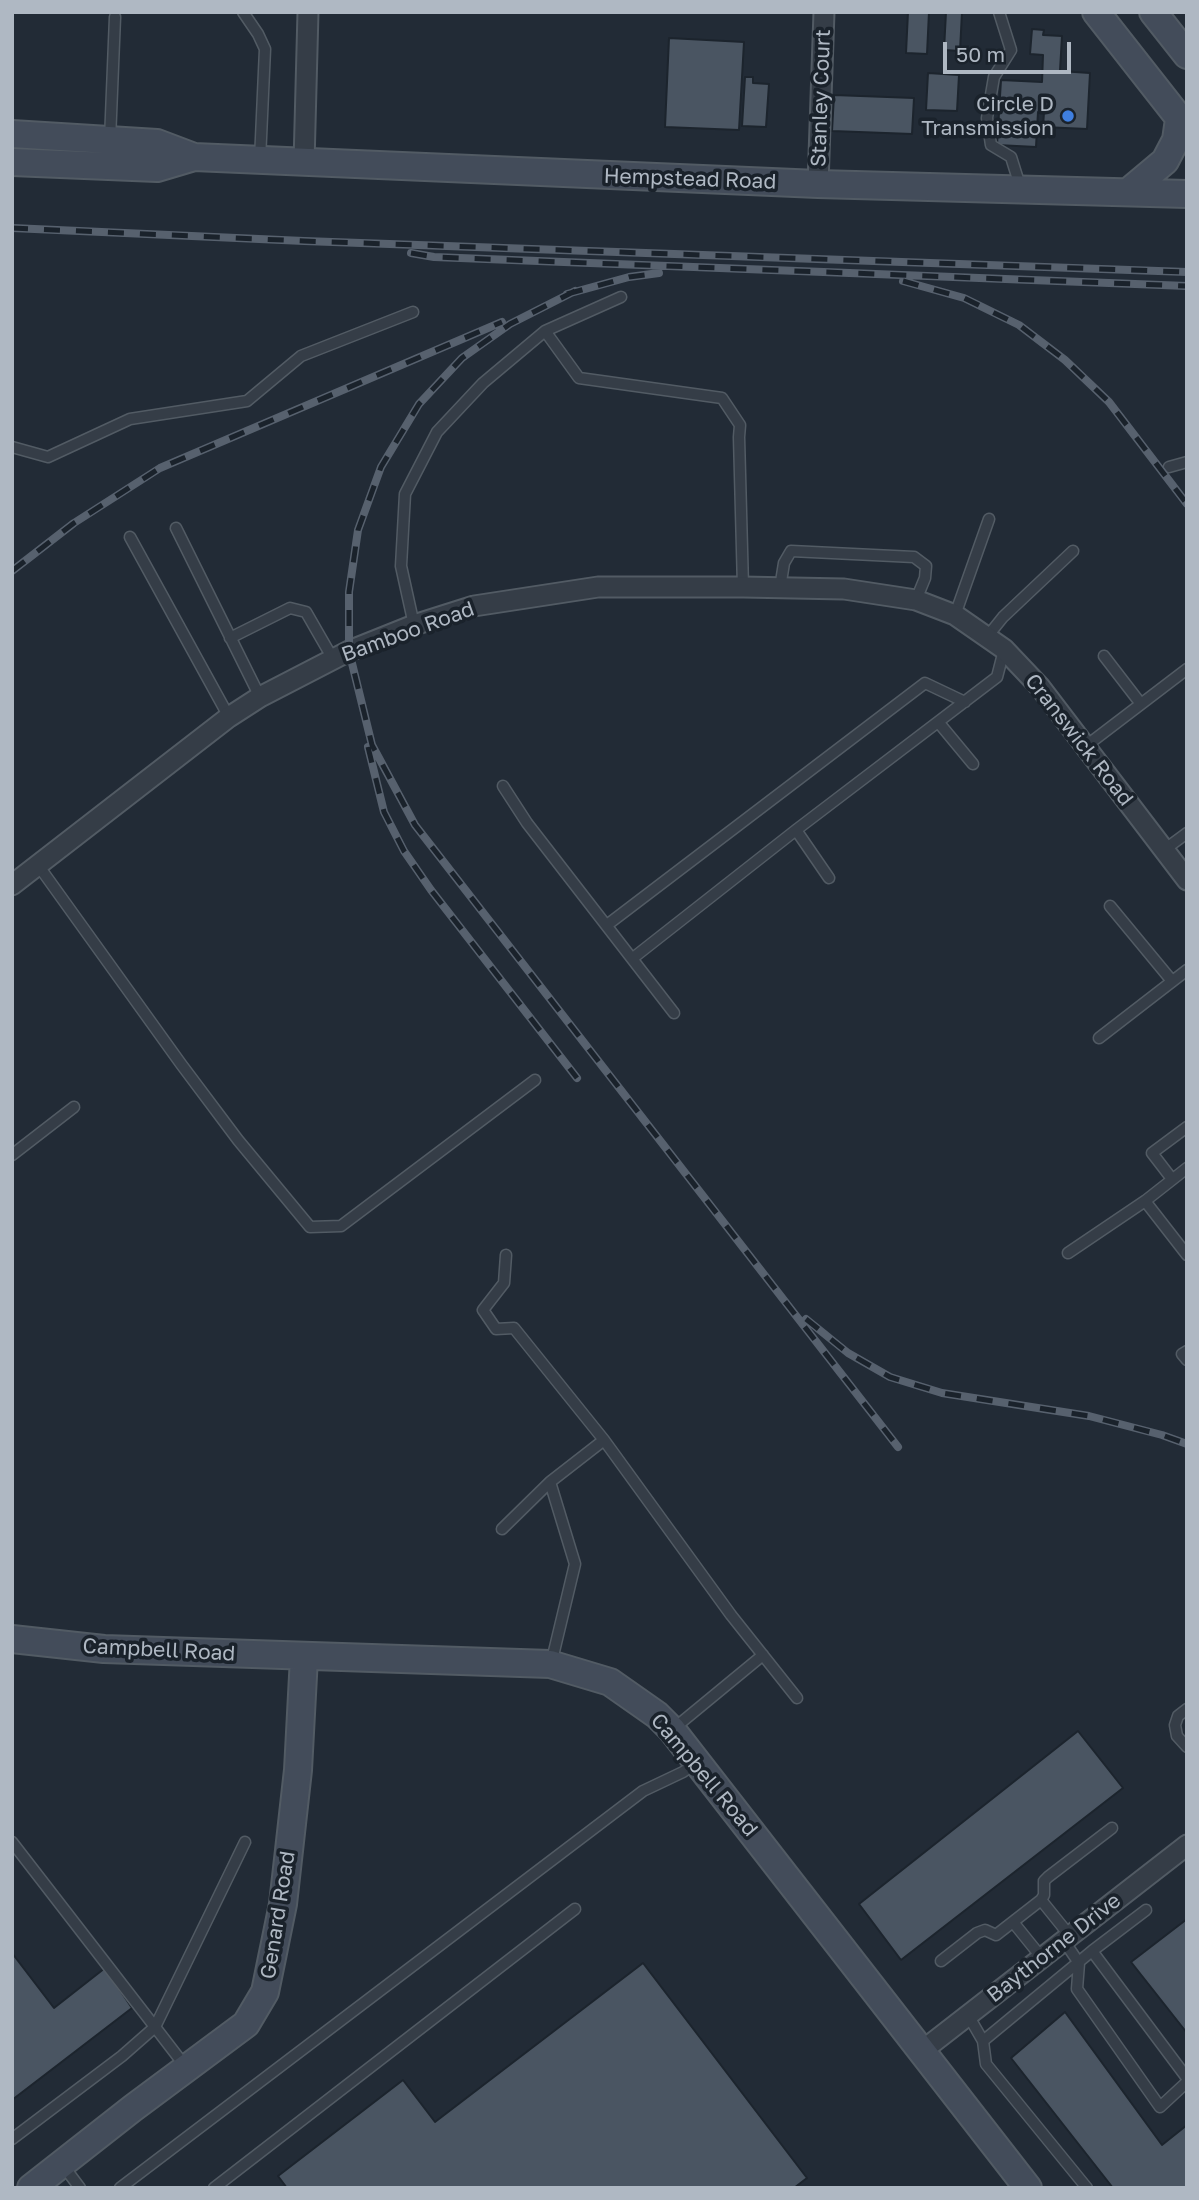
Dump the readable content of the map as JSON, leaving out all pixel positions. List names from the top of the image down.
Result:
{
  "streets": {
    "street": [
      "Stanley Court",
      "Hempstead Road",
      "Bamboo Road",
      "Cranswick Road",
      "Campbell Road",
      "Genard Road",
      "Baythorne Drive"
    ]
  },
  "crossings": [
    ["Stanley Court", "Hempstead Road"],
    ["Bamboo Road", "Cranswick Road"],
    ["Campbell Road", "Genard Road"],
    ["Campbell Road", "Baythorne Drive"]
  ],
  "places": ["Circle D Transmission"],
  "scale_bar": "50 m"
}
